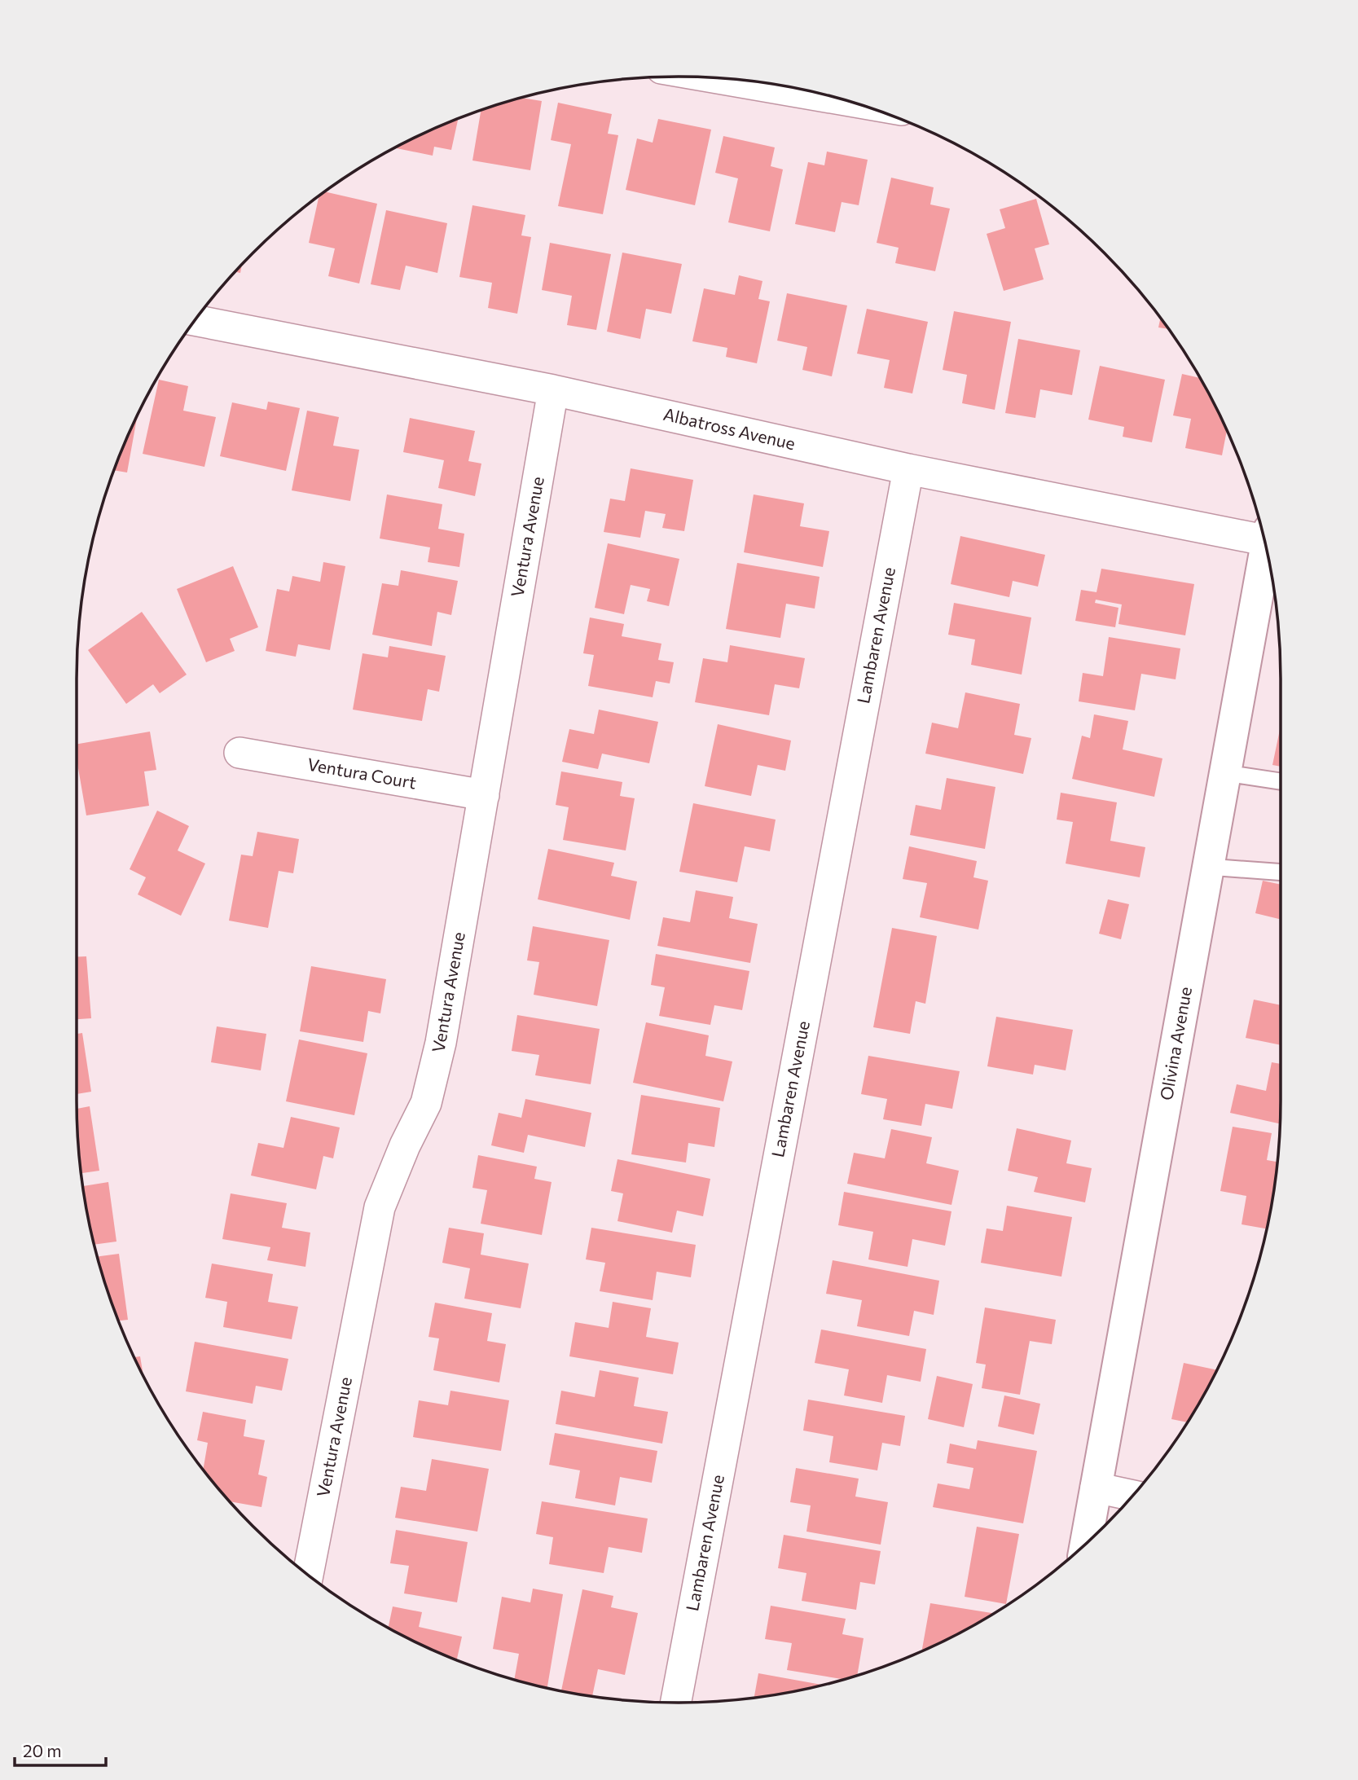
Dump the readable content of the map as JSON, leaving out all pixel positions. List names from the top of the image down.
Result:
{
  "streets": {
    "street": [
      "Albatross Avenue",
      "Ventura Avenue",
      "Lambaren Avenue",
      "Ventura Court",
      "Olivina Avenue"
    ]
  },
  "crossings": [
    ["Albatross Avenue", "Ventura Avenue"],
    ["Albatross Avenue", "Lambaren Avenue"],
    ["Ventura Avenue", "Ventura Court"]
  ],
  "scale_bar": "20 m"
}
